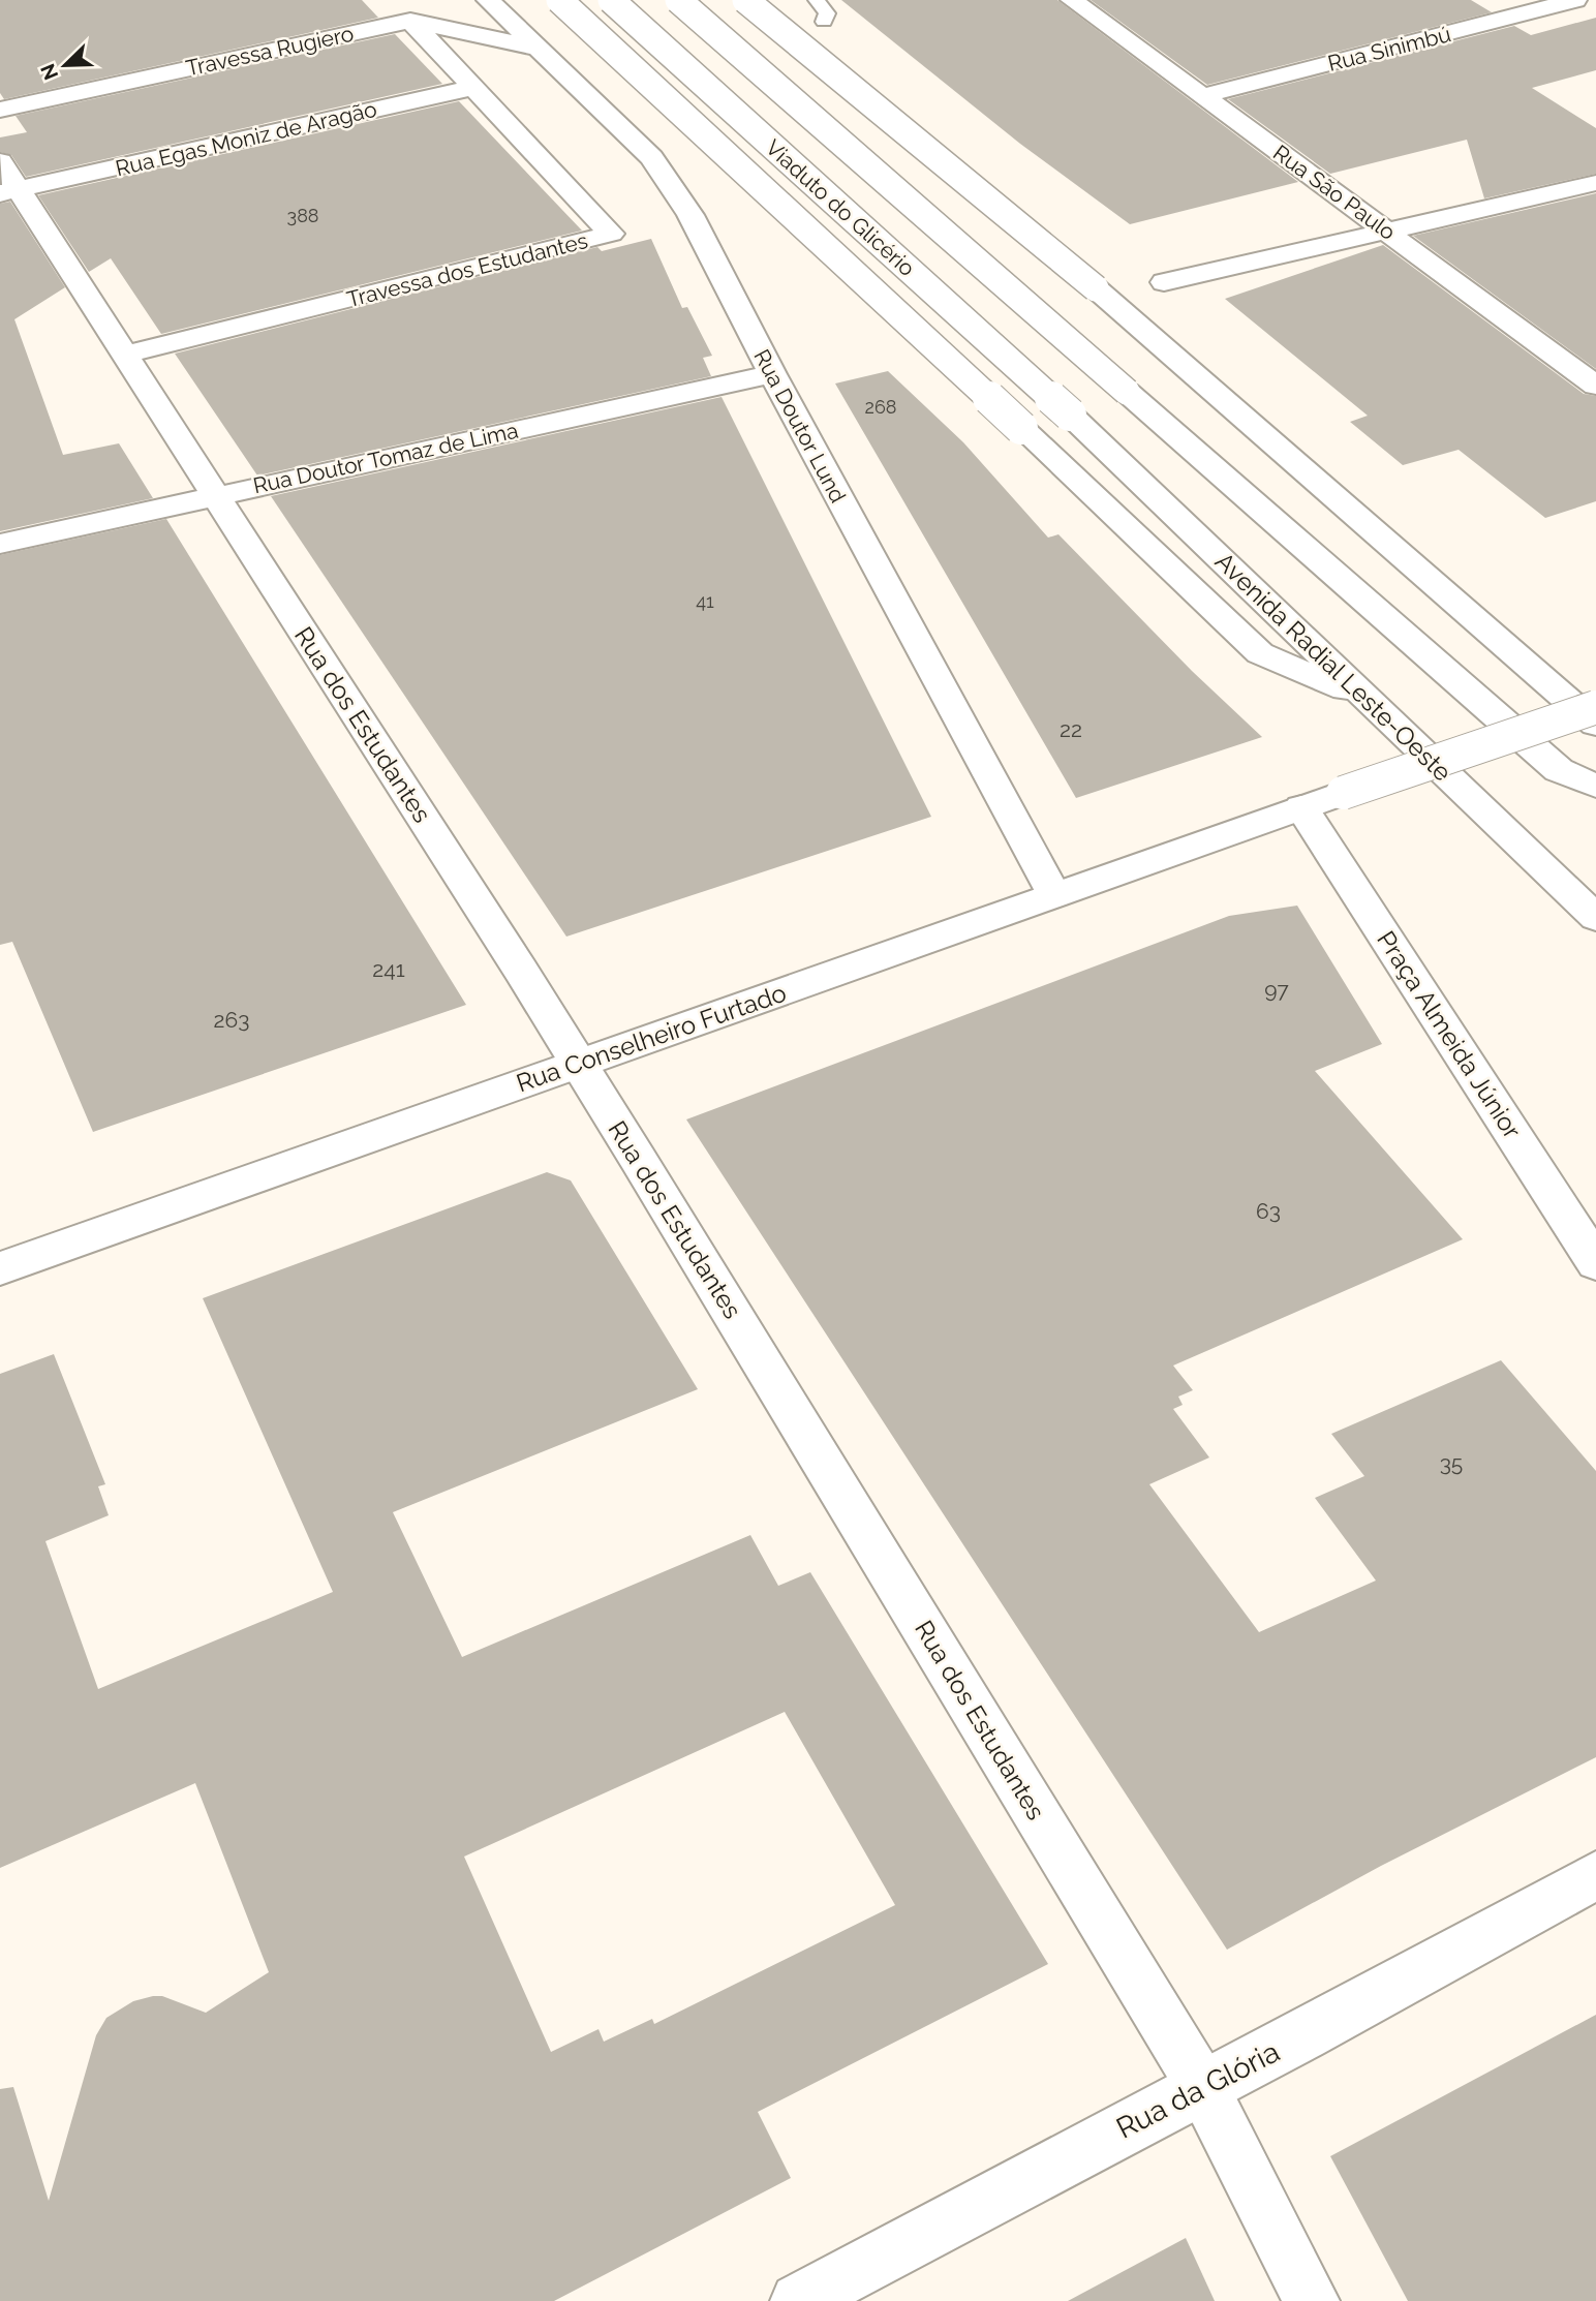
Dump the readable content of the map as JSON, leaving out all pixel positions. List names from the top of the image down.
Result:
{
  "streets": {
    "main road": [
      "Rua Sinimbú",
      "Travessa Rugiero",
      "Rua Egas Moniz de Aragão",
      "Rua São Paulo",
      "Viaduto do Glicério",
      "Travessa dos Estudantes",
      "Rua Doutor Lund",
      "Rua Doutor Tomaz de Lima",
      "Avenida Radial Leste-Oeste",
      "Rua dos Estudantes",
      "Praça Almeida Júnior",
      "Rua Conselheiro Furtado",
      "Rua da Glória"
    ]
  },
  "crossings": [
    ["Rua Sinimbú", "Rua São Paulo"],
    ["Travessa Rugiero", "Travessa dos Estudantes"],
    ["Travessa Rugiero", "Rua Doutor Lund"],
    ["Rua Egas Moniz de Aragão", "Travessa dos Estudantes"],
    ["Rua Egas Moniz de Aragão", "Rua dos Estudantes"],
    ["Viaduto do Glicério", "Avenida Radial Leste-Oeste"],
    ["Travessa dos Estudantes", "Rua dos Estudantes"],
    ["Rua Doutor Lund", "Rua Doutor Tomaz de Lima"],
    ["Rua Doutor Lund", "Rua Conselheiro Furtado"],
    ["Rua Doutor Tomaz de Lima", "Rua dos Estudantes"],
    ["Rua dos Estudantes", "Rua Conselheiro Furtado"],
    ["Rua dos Estudantes", "Rua da Glória"],
    ["Praça Almeida Júnior", "Rua Conselheiro Furtado"]
  ],
  "house_numbers": [
    "388",
    "268",
    "41",
    "22",
    "241",
    "97",
    "263",
    "63",
    "35"
  ],
  "north": "bottom left"
}
